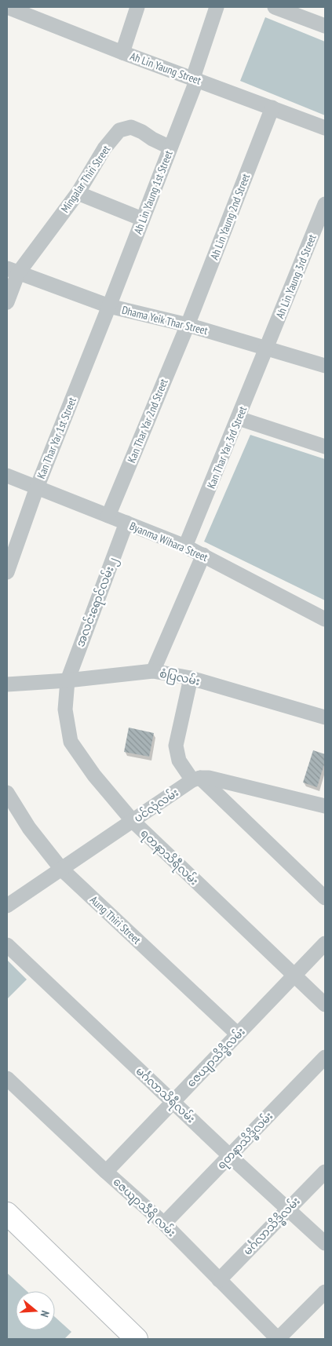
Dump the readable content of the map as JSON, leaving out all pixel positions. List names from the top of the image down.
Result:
{
  "streets": {
    "street": [
      "Ah Lin Yaung Street",
      "Mingalar Thiri Street",
      "Ah Lin Yaung 1st Street",
      "Ah Lin Yaung 2nd Street",
      "Ah Lin Yaung 3rd Street",
      "Dhama Yeik Thar Street",
      "Kan Thar Yar 2nd Street",
      "Kan Thar Yar 1st Street",
      "Kan Thar Yar 3rd Street",
      "Byanma Wihara Street",
      "အလင်းရောင်လမ်း ၂",
      "စံပြလမ်း",
      "ပင်လုံလမ်း",
      "ရတနာသိရီလမ်း",
      "Aung Thiri Street",
      "ဇေယျာသိဒ္ဓိလမ်း",
      "မင်္ဂလာသိရီလမ်း",
      "ရတနာသိဒ္ဓိလမ်း",
      "ဇေယျာသီရိ လမ်း",
      "မင်္ဂလာသိဒ္ဓိလမ်း"
    ]
  },
  "crossings": [
    ["Ah Lin Yaung Street", "Ah Lin Yaung 1st Street"],
    ["Ah Lin Yaung Street", "Ah Lin Yaung 2nd Street"],
    ["Mingalar Thiri Street", "Ah Lin Yaung 1st Street"],
    ["Mingalar Thiri Street", "Dhama Yeik Thar Street"],
    ["Ah Lin Yaung 1st Street", "Dhama Yeik Thar Street"],
    ["Ah Lin Yaung 1st Street", "Kan Thar Yar 1st Street"],
    ["Ah Lin Yaung 2nd Street", "Dhama Yeik Thar Street"],
    ["Ah Lin Yaung 2nd Street", "Kan Thar Yar 2nd Street"],
    ["Ah Lin Yaung 3rd Street", "Dhama Yeik Thar Street"],
    ["Ah Lin Yaung 3rd Street", "Kan Thar Yar 3rd Street"],
    ["Dhama Yeik Thar Street", "Kan Thar Yar 2nd Street"],
    ["Dhama Yeik Thar Street", "Kan Thar Yar 1st Street"],
    ["Dhama Yeik Thar Street", "Kan Thar Yar 3rd Street"],
    ["Kan Thar Yar 2nd Street", "Byanma Wihara Street"],
    ["Kan Thar Yar 1st Street", "Byanma Wihara Street"],
    ["Kan Thar Yar 3rd Street", "Byanma Wihara Street"],
    ["Byanma Wihara Street", "အလင်းရောင်လမ်း ၂"],
    ["အလင်းရောင်လမ်း ၂", "စံပြလမ်း"],
    ["အလင်းရောင်လမ်း ၂", "ရတနာသိရီလမ်း"],
    ["စံပြလမ်း", "ရတနာသိရီလမ်း"],
    ["ပင်လုံလမ်း", "ရတနာသိရီလမ်း"],
    ["ပင်လုံလမ်း", "Aung Thiri Street"],
    ["ရတနာသိရီလမ်း", "ဇေယျာသိဒ္ဓိလမ်း"],
    ["Aung Thiri Street", "ဇေယျာသိဒ္ဓိလမ်း"],
    ["ဇေယျာသိဒ္ဓိလမ်း", "မင်္ဂလာသိရီလမ်း"],
    ["ဇေယျာသိဒ္ဓိလမ်း", "ဇေယျာသီရိ လမ်း"],
    ["မင်္ဂလာသိရီလမ်း", "ရတနာသိဒ္ဓိလမ်း"],
    ["မင်္ဂလာသိရီလမ်း", "မင်္ဂလာသိဒ္ဓိလမ်း"],
    ["ရတနာသိဒ္ဓိလမ်း", "ဇေယျာသီရိ လမ်း"],
    ["ဇေယျာသီရိ လမ်း", "မင်္ဂလာသိဒ္ဓိလမ်း"]
  ],
  "north": "right"
}
